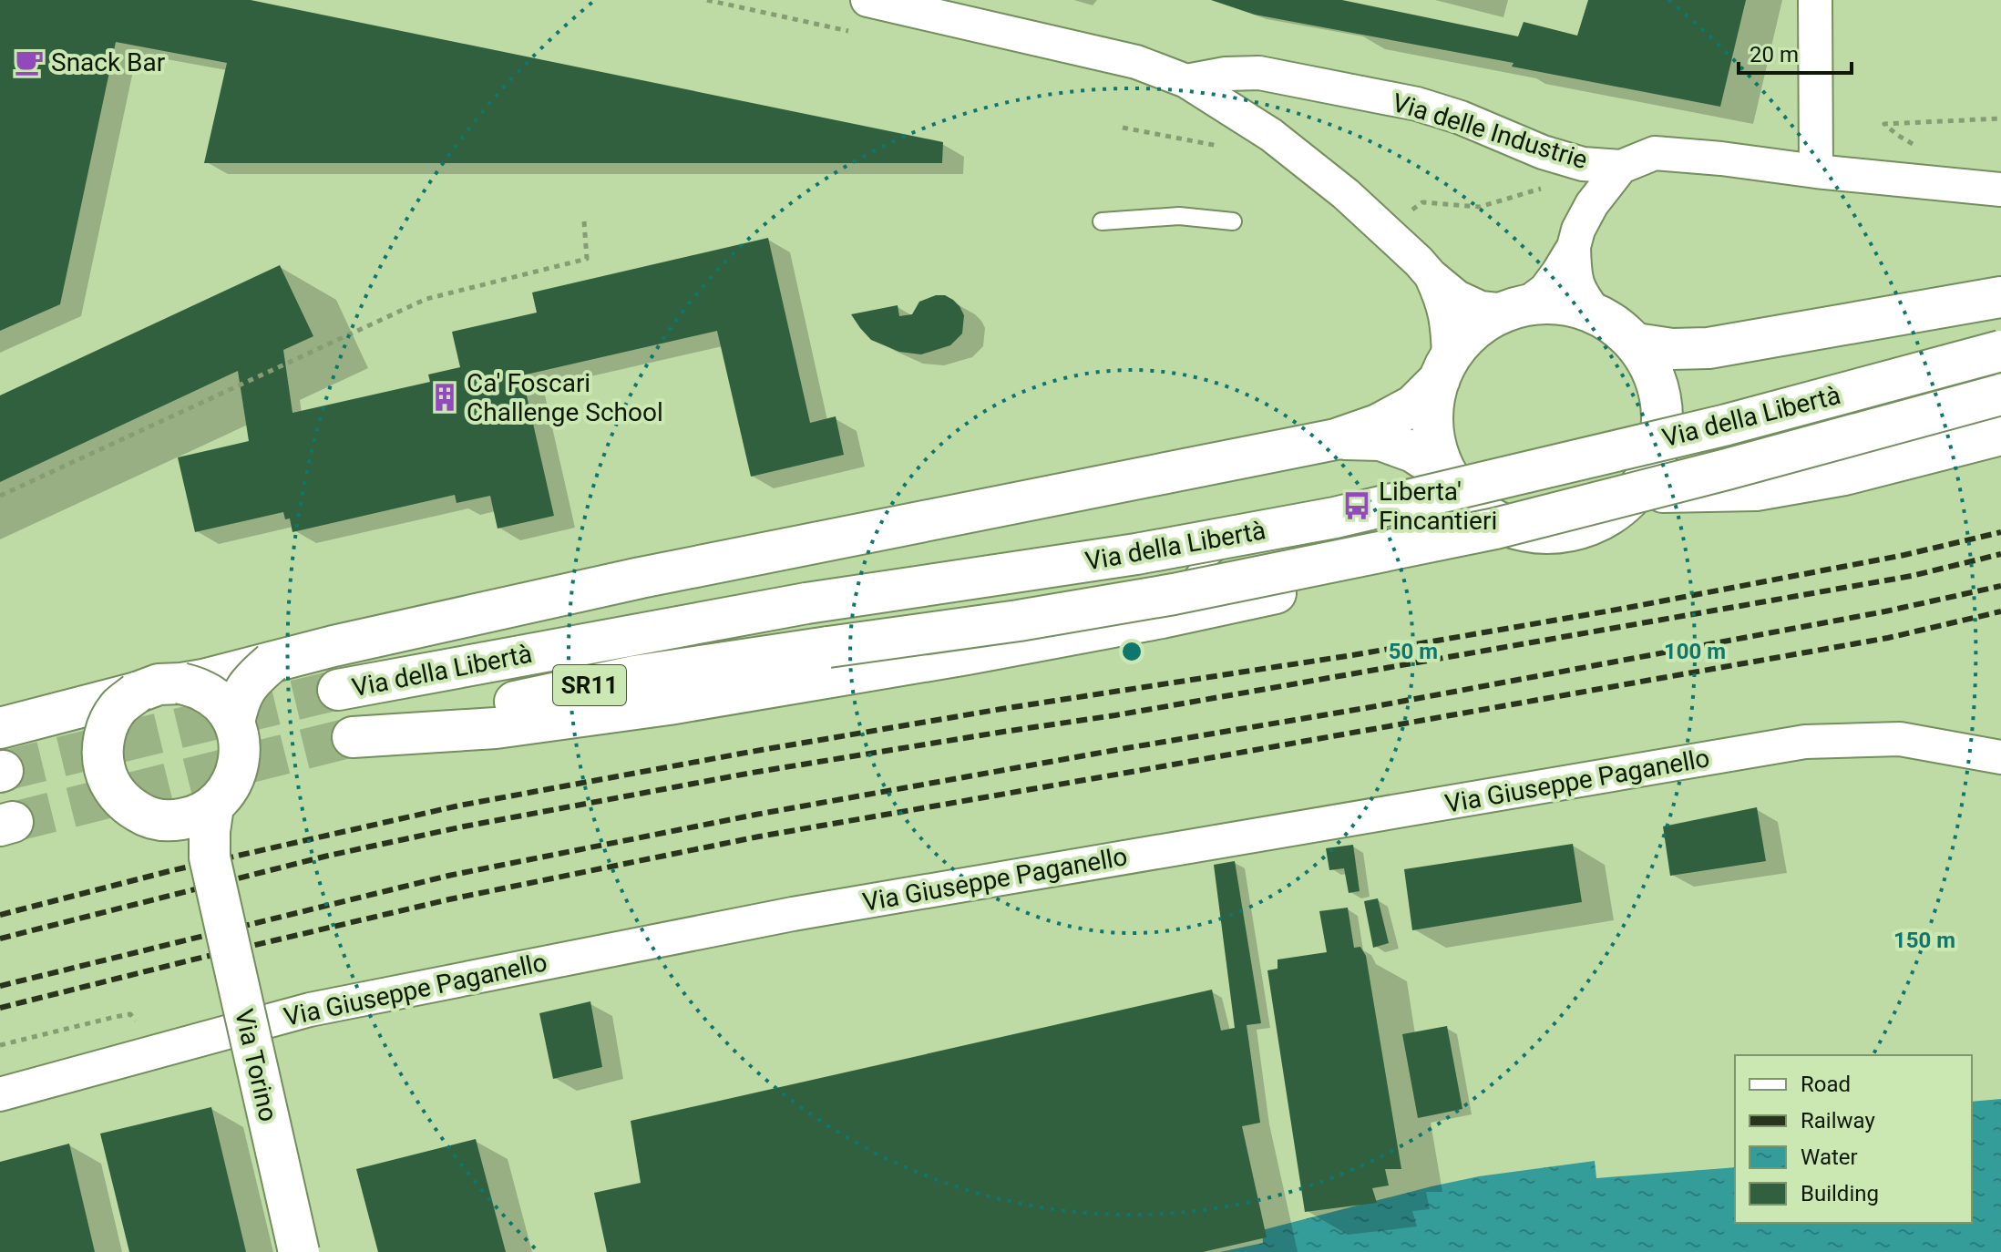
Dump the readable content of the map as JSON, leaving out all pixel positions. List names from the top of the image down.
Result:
{
  "streets": {
    "main road": ["Via della Libertà", "SR11", "Via Torino"],
    "street": ["Via delle Industrie", "Via Giuseppe Paganello"]
  },
  "crossings": [
    ["Via delle Industrie", "Via della Libertà"],
    ["Via della Libertà", "Via Torino"]
  ],
  "places": {
    "cafe": ["Snack Bar"],
    "building": ["Ca' Foscari Challenge School"],
    "bus stop": ["Liberta' Fincantieri"]
  },
  "legend": [
    "Road",
    "Railway",
    "Water",
    "Building"
  ],
  "scale_bar": "20 m",
  "rings": ["50 m", "100 m", "150 m"]
}
